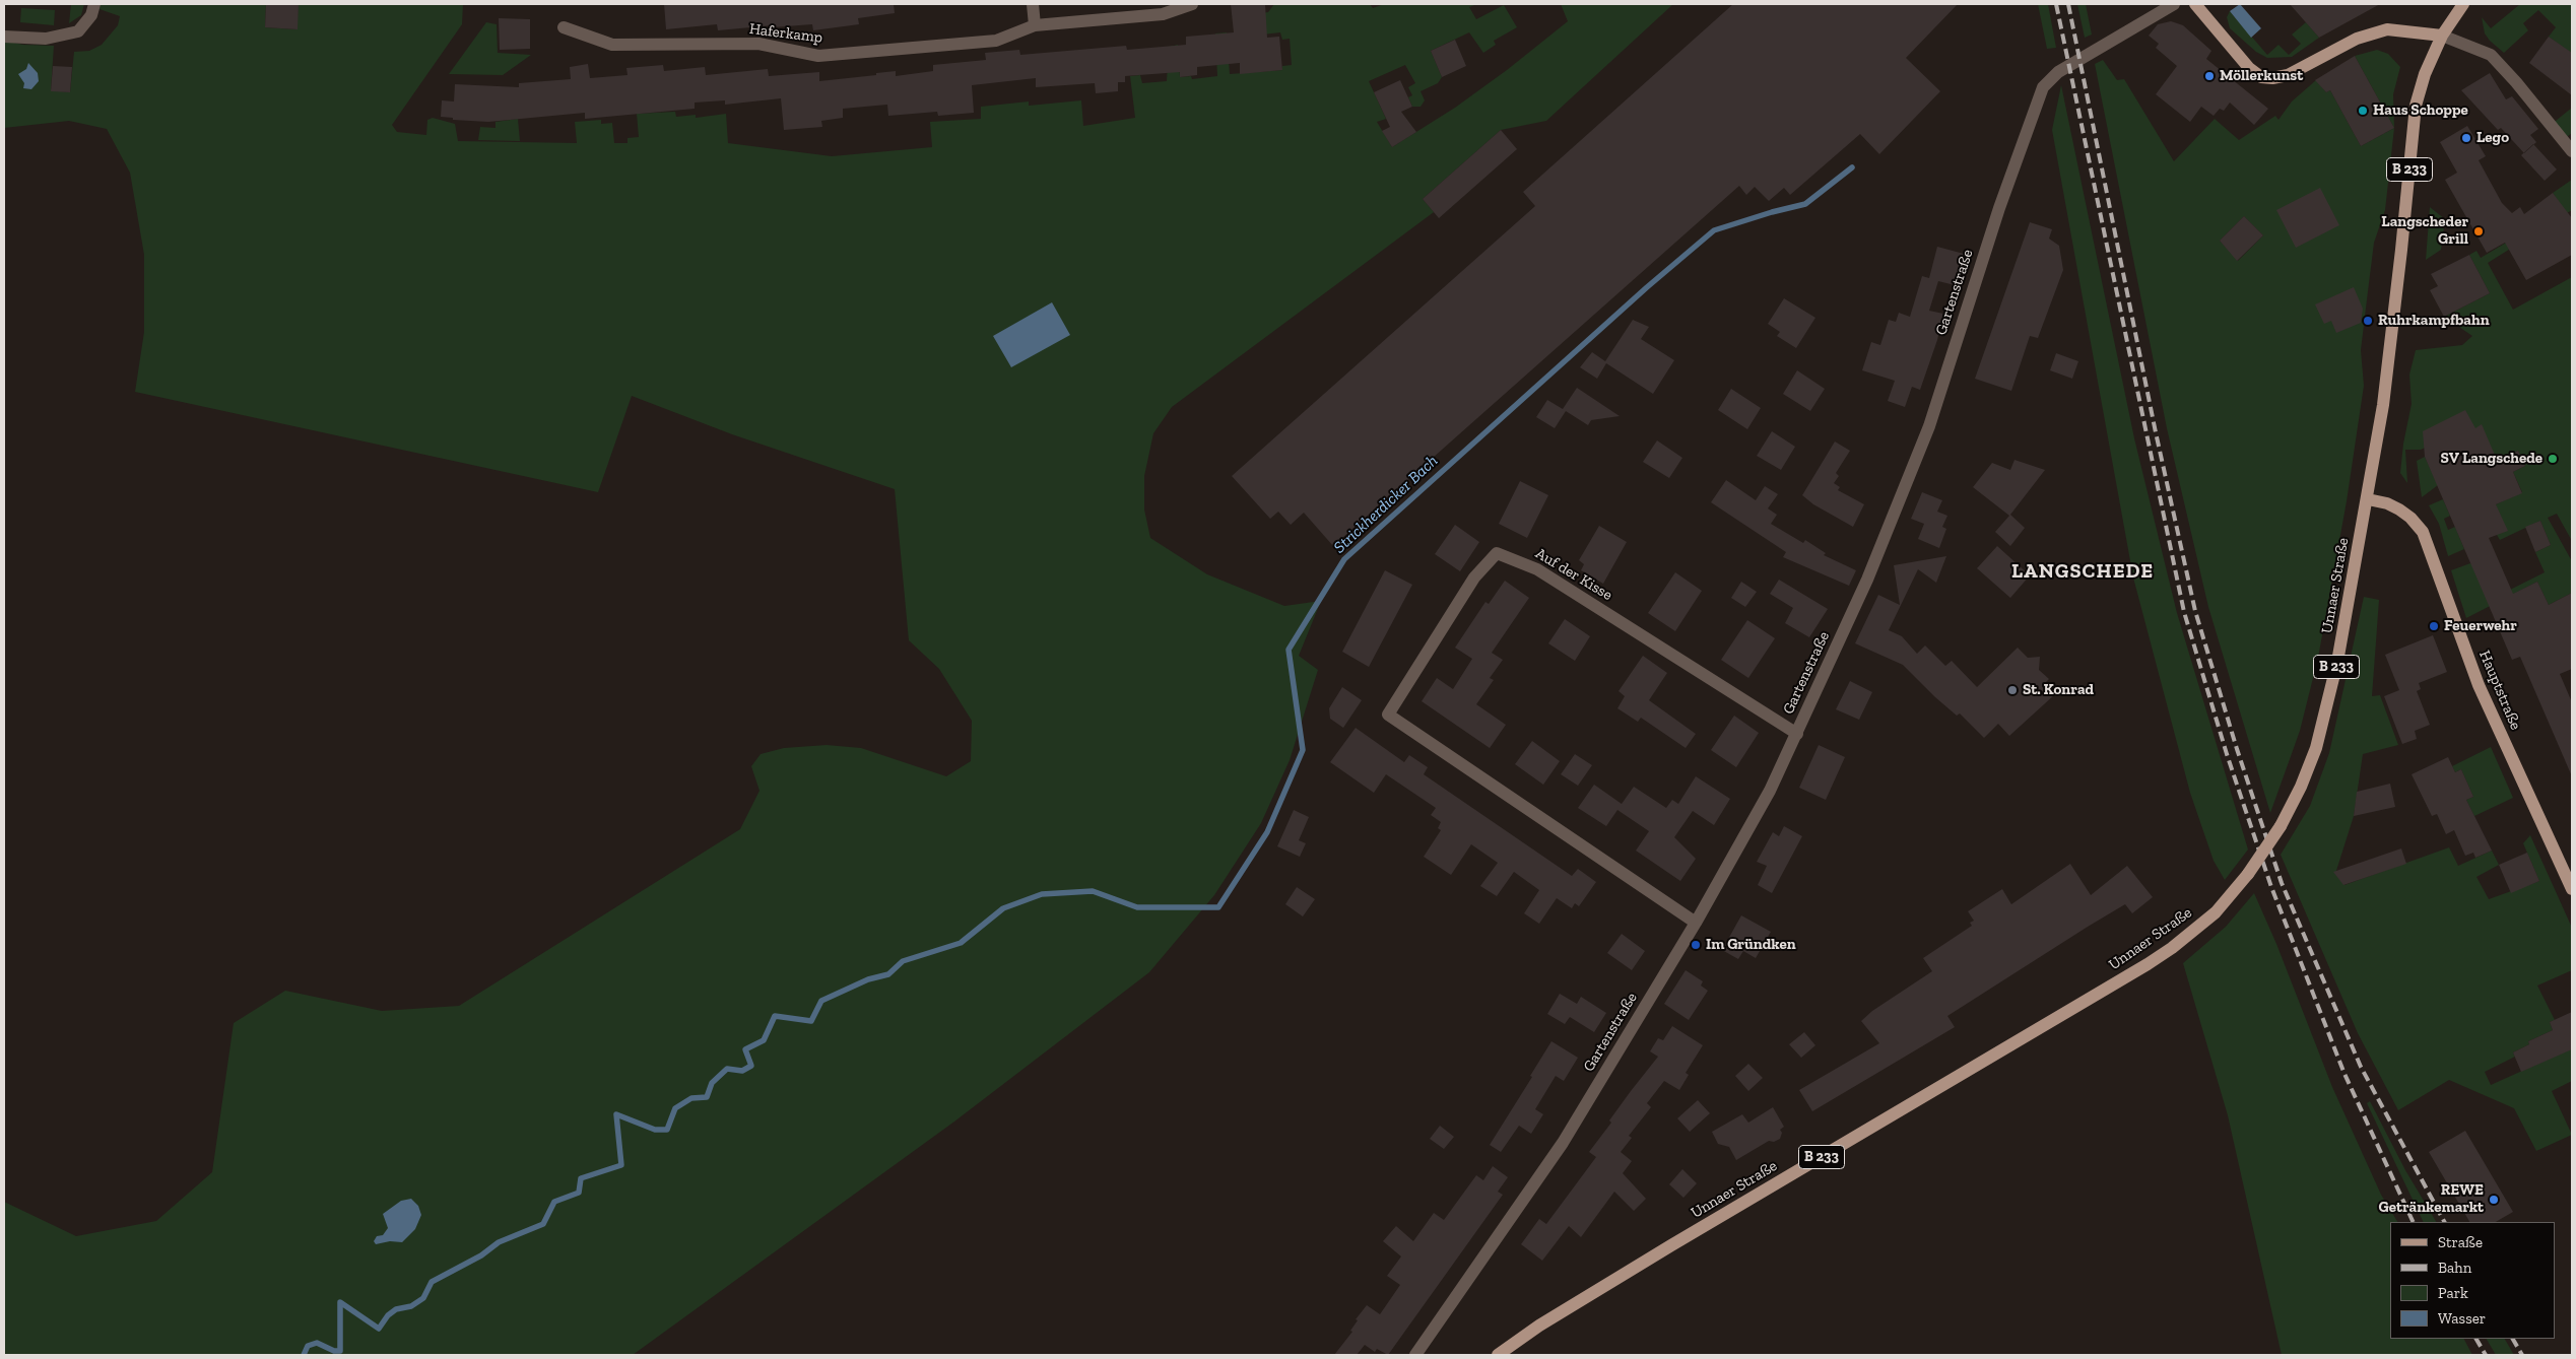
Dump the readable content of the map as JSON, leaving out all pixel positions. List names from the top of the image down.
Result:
{
  "streets": {
    "main road": ["B 233", "Unnaer Straße", "Hauptstraße"],
    "street": ["Haferkamp", "Gartenstraße", "Auf der Kisse"]
  },
  "crossings": [
    ["Gartenstraße", "Auf der Kisse"],
    ["Unnaer Straße", "Hauptstraße"]
  ],
  "districts": ["LANGSCHEDE"],
  "water": ["Strickherdicker Bach"],
  "places": [
    "Möllerkunst",
    "Haus Schoppe",
    "Lego",
    "Langscheder Grill",
    "Ruhrkampfbahn",
    "SV Langschede",
    "Feuerwehr",
    "St. Konrad",
    "Im Gründken",
    "REWE Getränkemarkt"
  ],
  "legend": [
    "Straße",
    "Bahn",
    "Park",
    "Wasser"
  ]
}
